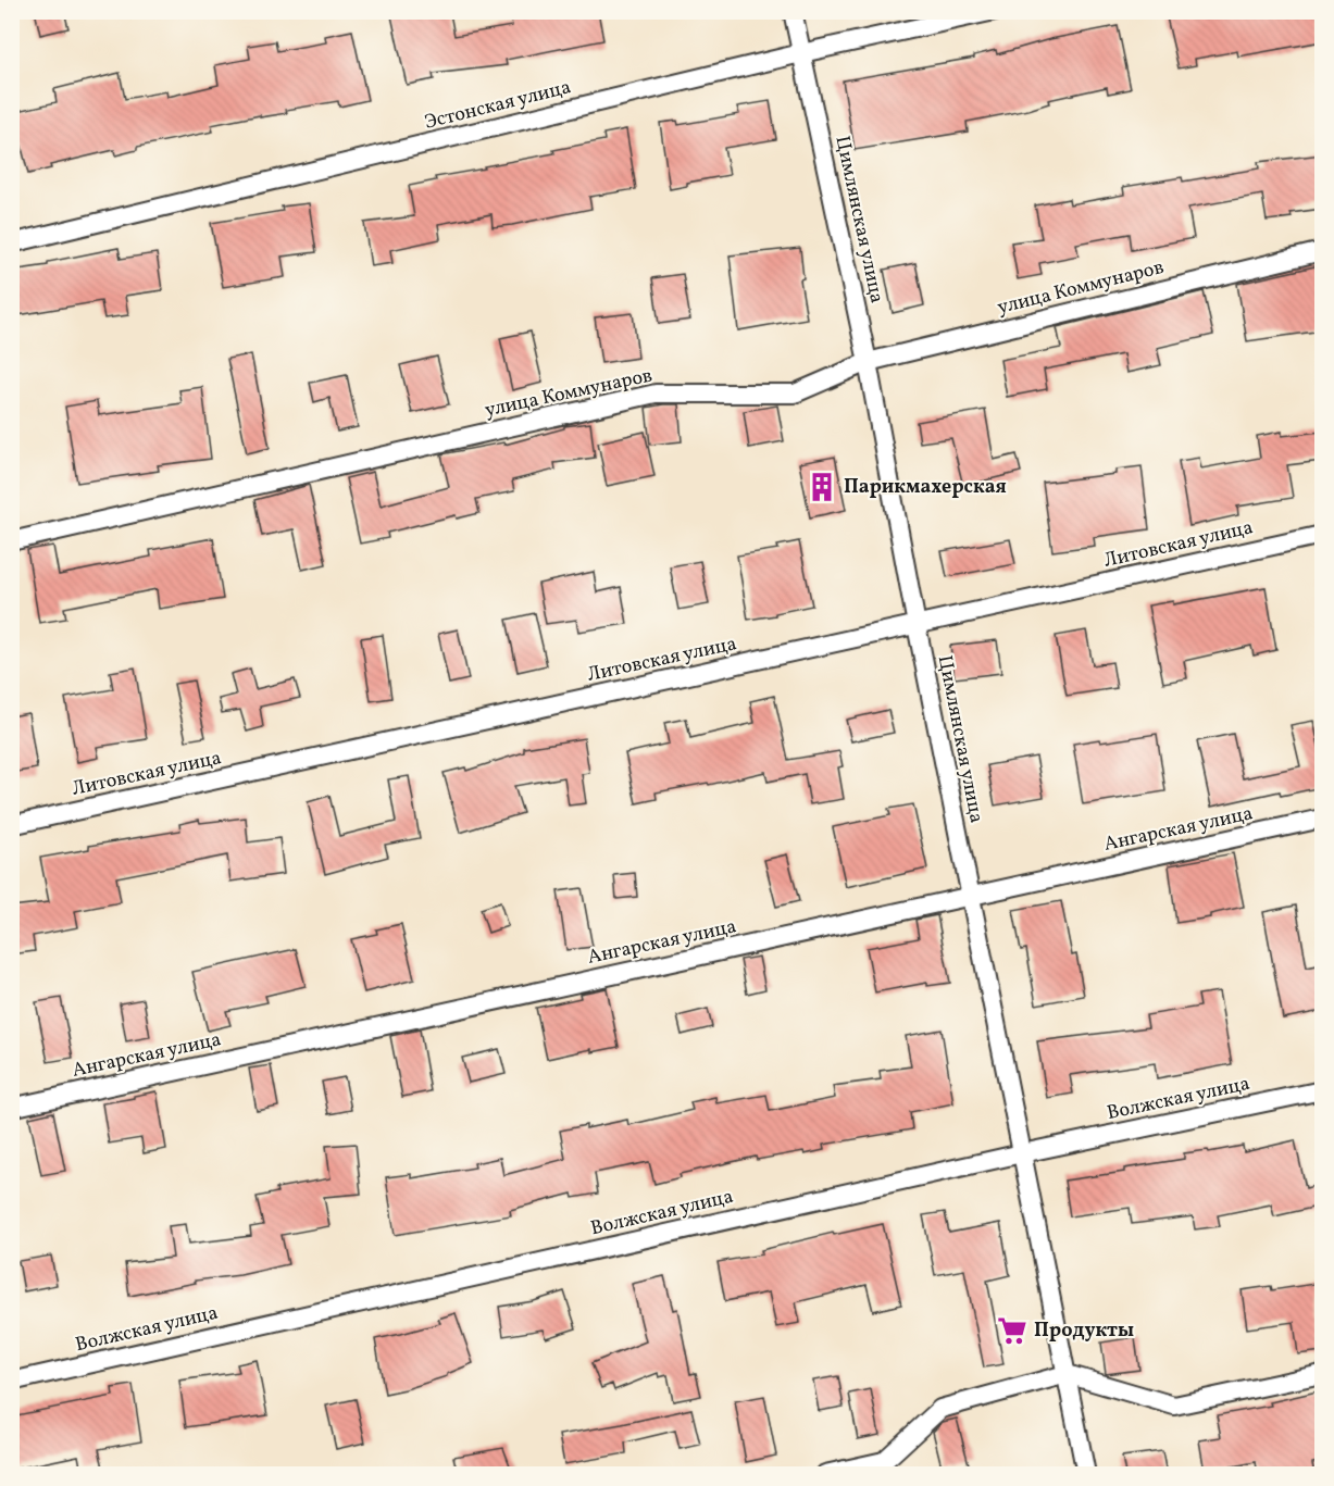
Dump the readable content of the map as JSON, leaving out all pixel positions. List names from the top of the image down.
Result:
{
  "streets": {
    "street": [
      "Эстонская улица",
      "Цимлянская улица",
      "улица Коммунаров",
      "Литовская улица",
      "Ангарская улица",
      "Волжская улица"
    ]
  },
  "crossings": [
    ["Эстонская улица", "Цимлянская улица"],
    ["Цимлянская улица", "улица Коммунаров"],
    ["Цимлянская улица", "Литовская улица"],
    ["Цимлянская улица", "Ангарская улица"],
    ["Цимлянская улица", "Волжская улица"]
  ],
  "places": {
    "building": ["Парикмахерская"],
    "supermarket": ["Продукты"]
  }
}
